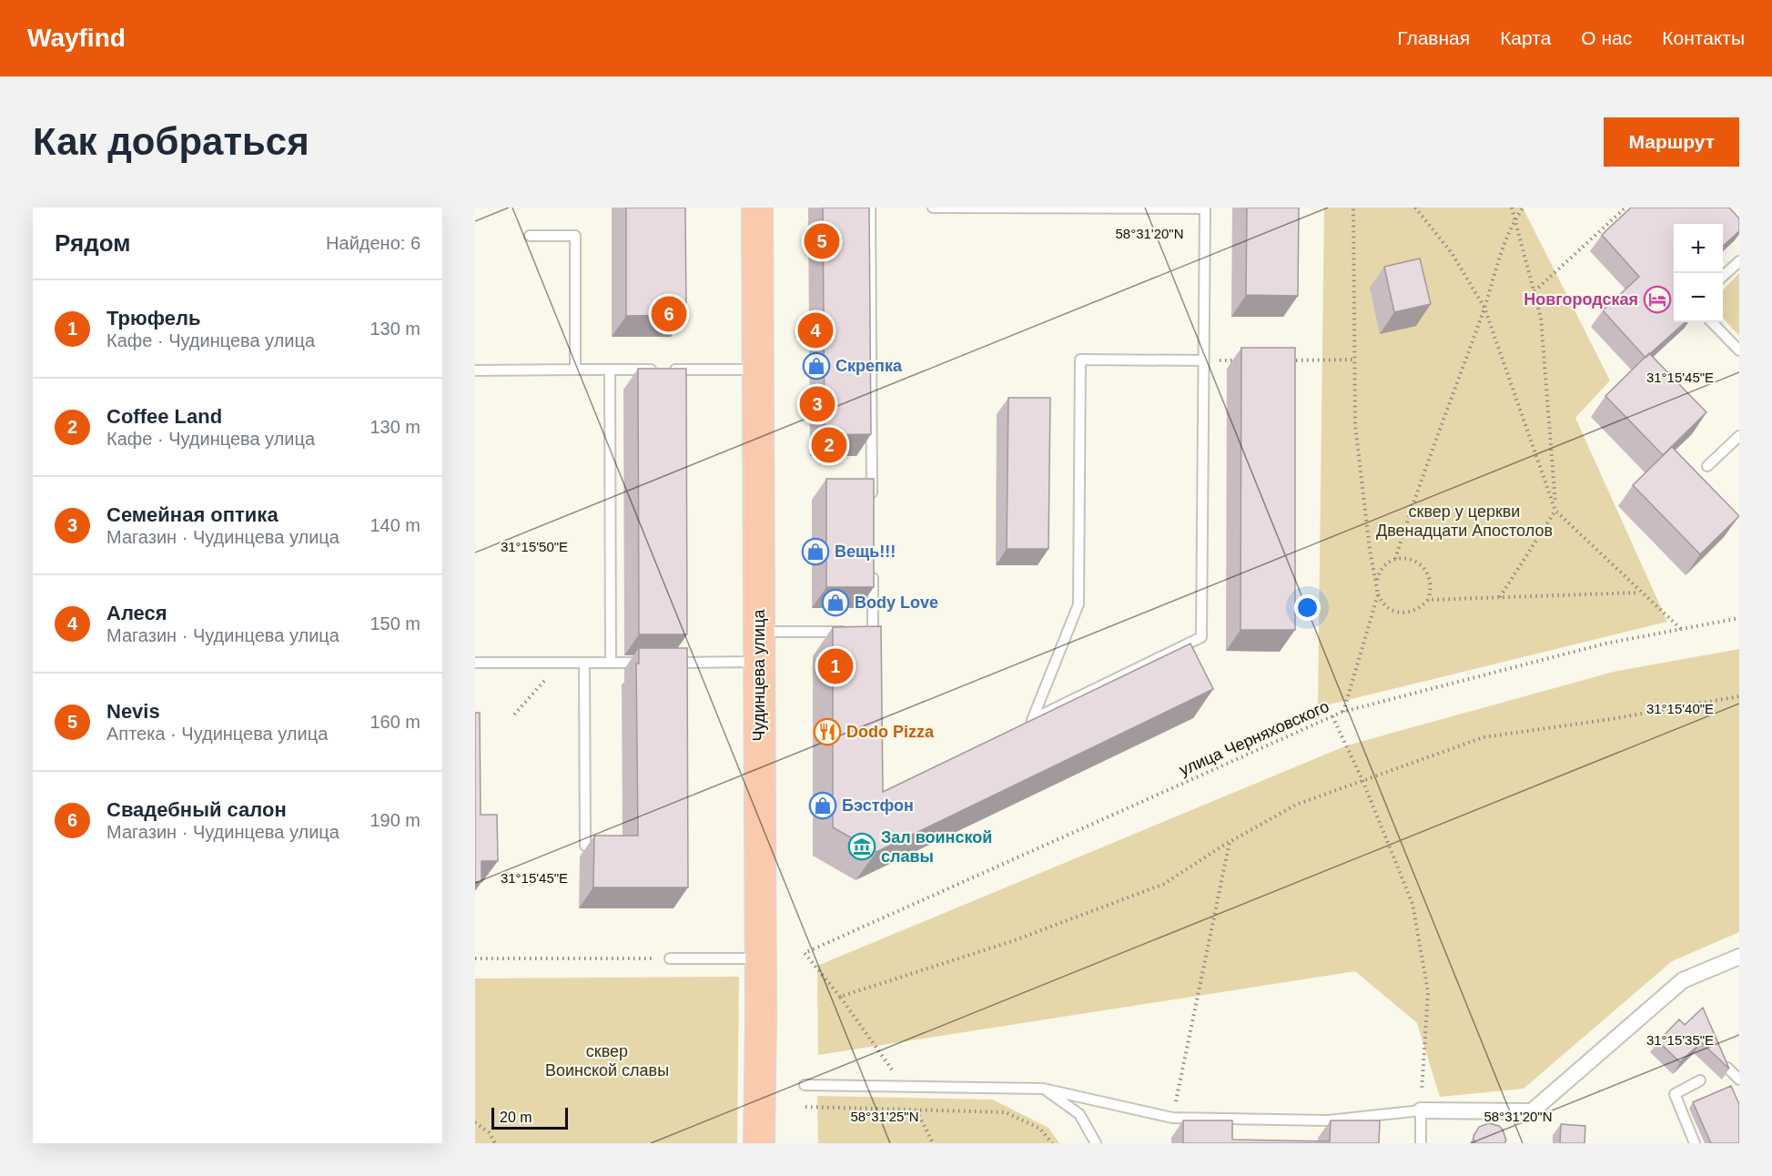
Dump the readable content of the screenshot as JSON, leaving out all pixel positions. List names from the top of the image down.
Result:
{
  "streets": {
    "main road": ["Чудинцева улица"],
    "path": ["улица Черняховского"]
  },
  "parks": ["сквер у церкви Двенадцати Апостолов", "сквер Воинской славы"],
  "places": {
    "hotel": ["Новгородская"],
    "shop": [
      "Скрепка",
      "Вещь!!!",
      "Body Love",
      "Бэстфон"
    ],
    "restaurant": ["Dodo Pizza"],
    "museum": ["Зал воинской славы"]
  },
  "scale_bar": "20 m",
  "page": {
    "header": "Wayfind",
    "nav": [
      "Главная",
      "Карта",
      "О нас",
      "Контакты"
    ],
    "buttons": "Маршрут",
    "title": "Как добраться",
    "heading": ["Рядом", "Найдено: 6"],
    "pins": [
      "5",
      "6",
      "4",
      "3",
      "2",
      "1"
    ],
    "map_buttons": ["+", "−"],
    "list": [
      {
        "mark": "1",
        "name": "Трюфель",
        "note": "Кафе · Чудинцева улица",
        "value": "130 m"
      },
      {
        "mark": "2",
        "name": "Coffee Land",
        "note": "Кафе · Чудинцева улица",
        "value": "130 m"
      },
      {
        "mark": "3",
        "name": "Семейная оптика",
        "note": "Магазин · Чудинцева улица",
        "value": "140 m"
      },
      {
        "mark": "4",
        "name": "Алеся",
        "note": "Магазин · Чудинцева улица",
        "value": "150 m"
      },
      {
        "mark": "5",
        "name": "Nevis",
        "note": "Аптека · Чудинцева улица",
        "value": "160 m"
      },
      {
        "mark": "6",
        "name": "Свадебный салон",
        "note": "Магазин · Чудинцева улица",
        "value": "190 m"
      }
    ],
    "scale": "20 m"
  },
  "coordinates": [
    "58°31'20\"N",
    "31°15'45\"E",
    "31°15'50\"E",
    "31°15'40\"E",
    "31°15'35\"E",
    "58°31'25\"N"
  ]
}
